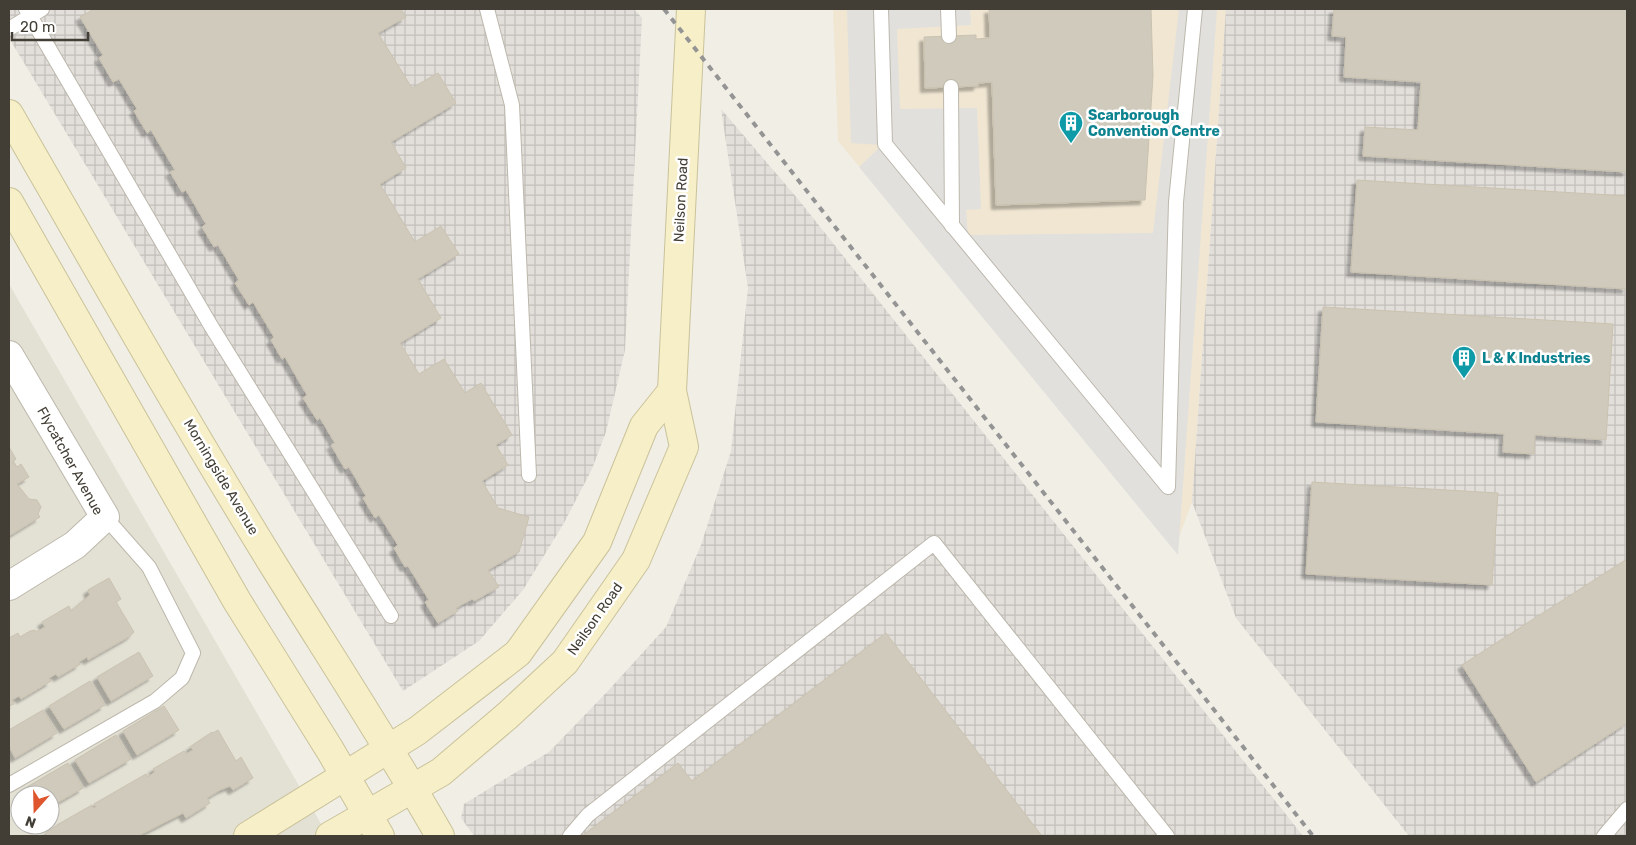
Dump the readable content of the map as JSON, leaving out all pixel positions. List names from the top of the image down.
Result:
{
  "streets": {
    "street": ["Neilson Road", "Flycatcher Avenue", "Morningside Avenue"]
  },
  "crossings": [
    ["Neilson Road", "Morningside Avenue"]
  ],
  "places": {
    "building": ["Scarborough Convention Centre", "L & K Industries"]
  },
  "scale_bar": "20 m",
  "north": "bottom"
}
